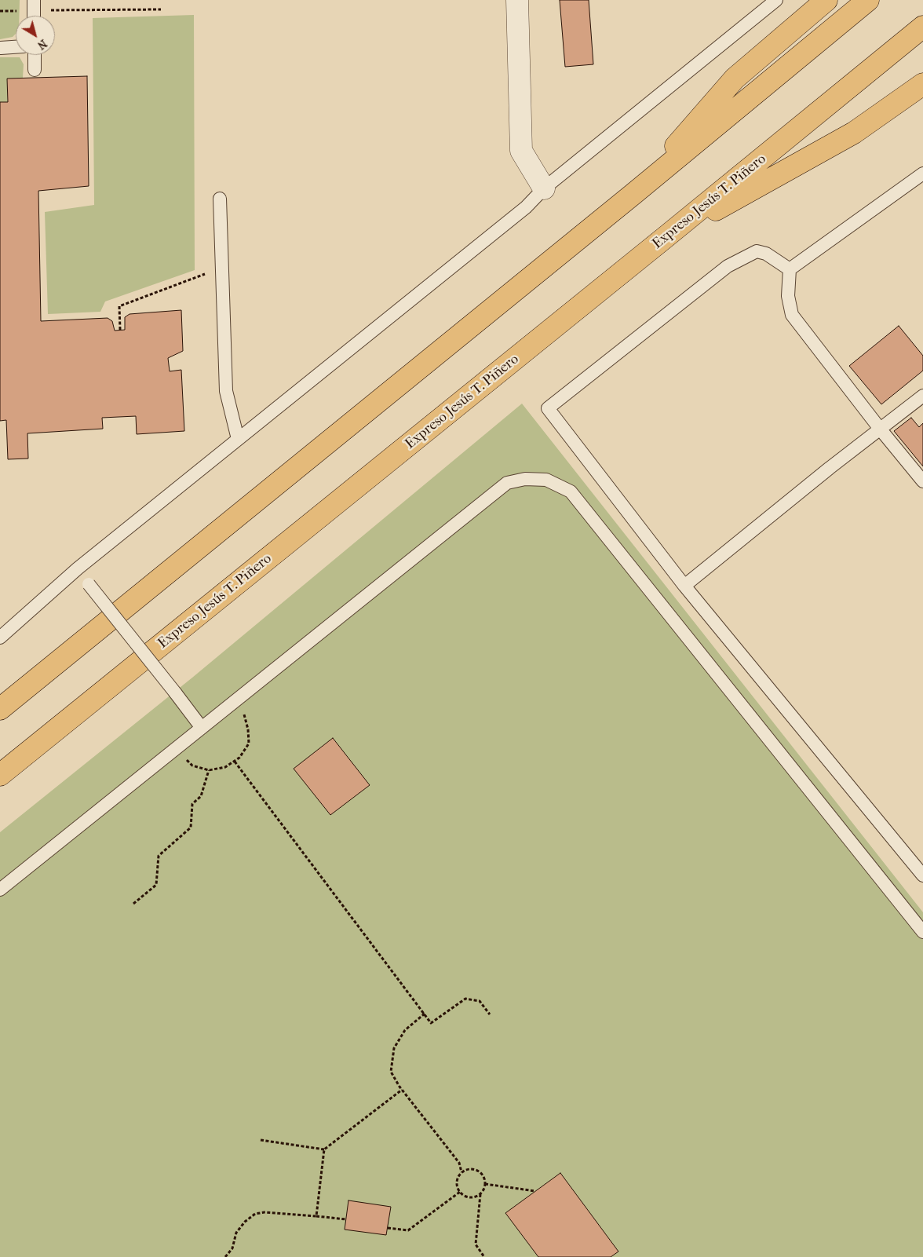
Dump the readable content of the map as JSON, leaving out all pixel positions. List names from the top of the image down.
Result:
{
  "streets": {
    "highway": ["Expreso Jesús T. Piñero"]
  },
  "north": "bottom right"
}
